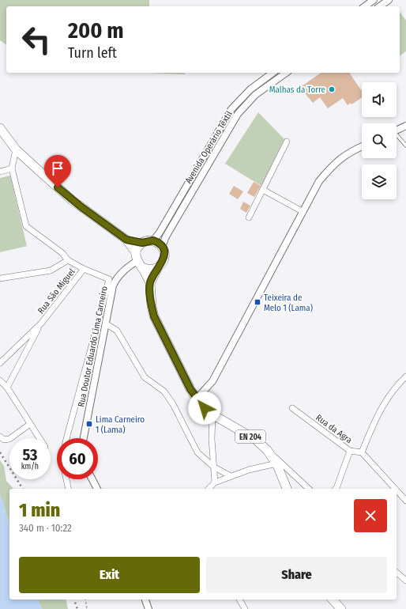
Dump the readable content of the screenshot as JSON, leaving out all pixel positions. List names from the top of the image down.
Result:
{
  "streets": {
    "main road": ["EN 204"],
    "street": [
      "Avenida Operário Têxtil",
      "Rua São Miguel",
      "Rua Doutor Eduardo Lima Carneiro",
      "Rua da Agra"
    ]
  },
  "crossings": [
    ["Avenida Operário Têxtil", "Rua Doutor Eduardo Lima Carneiro"],
    ["Avenida Operário Têxtil", "EN 204"],
    ["Rua Doutor Eduardo Lima Carneiro", "EN 204"]
  ],
  "places": {
    "other": ["Malhas da Torre"],
    "transit": ["Teixeira de Melo 1 (Lama)", "Lima Carneiro 1 (Lama)"]
  },
  "page": {
    "turn": ["200 m", "Turn left"],
    "speed": "53 km/h",
    "limit": "60",
    "heading": ["1 min", "340 m · 10:22"],
    "buttons": ["Exit", "Share"]
  }
}
